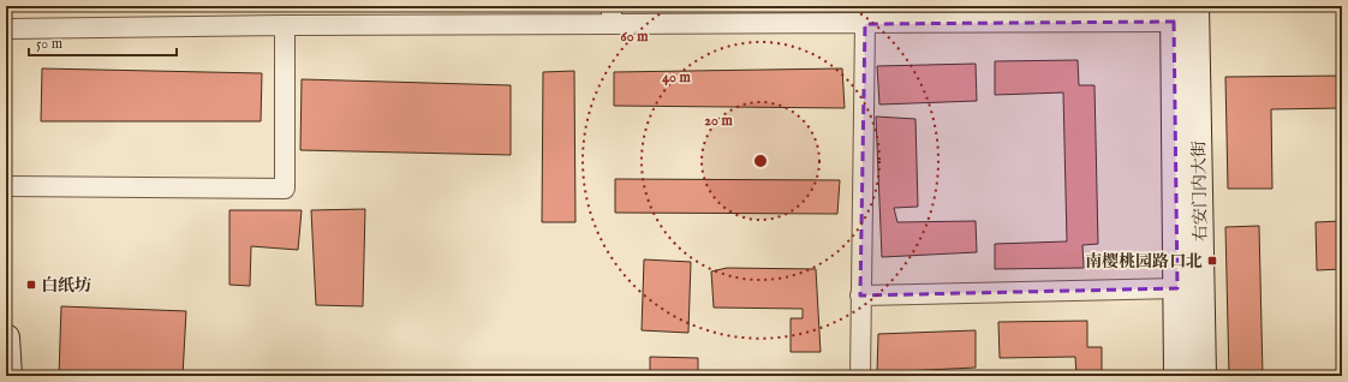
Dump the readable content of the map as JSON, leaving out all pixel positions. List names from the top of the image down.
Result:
{
  "streets": {
    "main road": ["右安门内大街"]
  },
  "places": {
    "transit": ["南樱桃园路口北", "白纸坊"]
  },
  "scale_bar": "50 m",
  "rings": ["60 m", "40 m", "20 m"]
}
